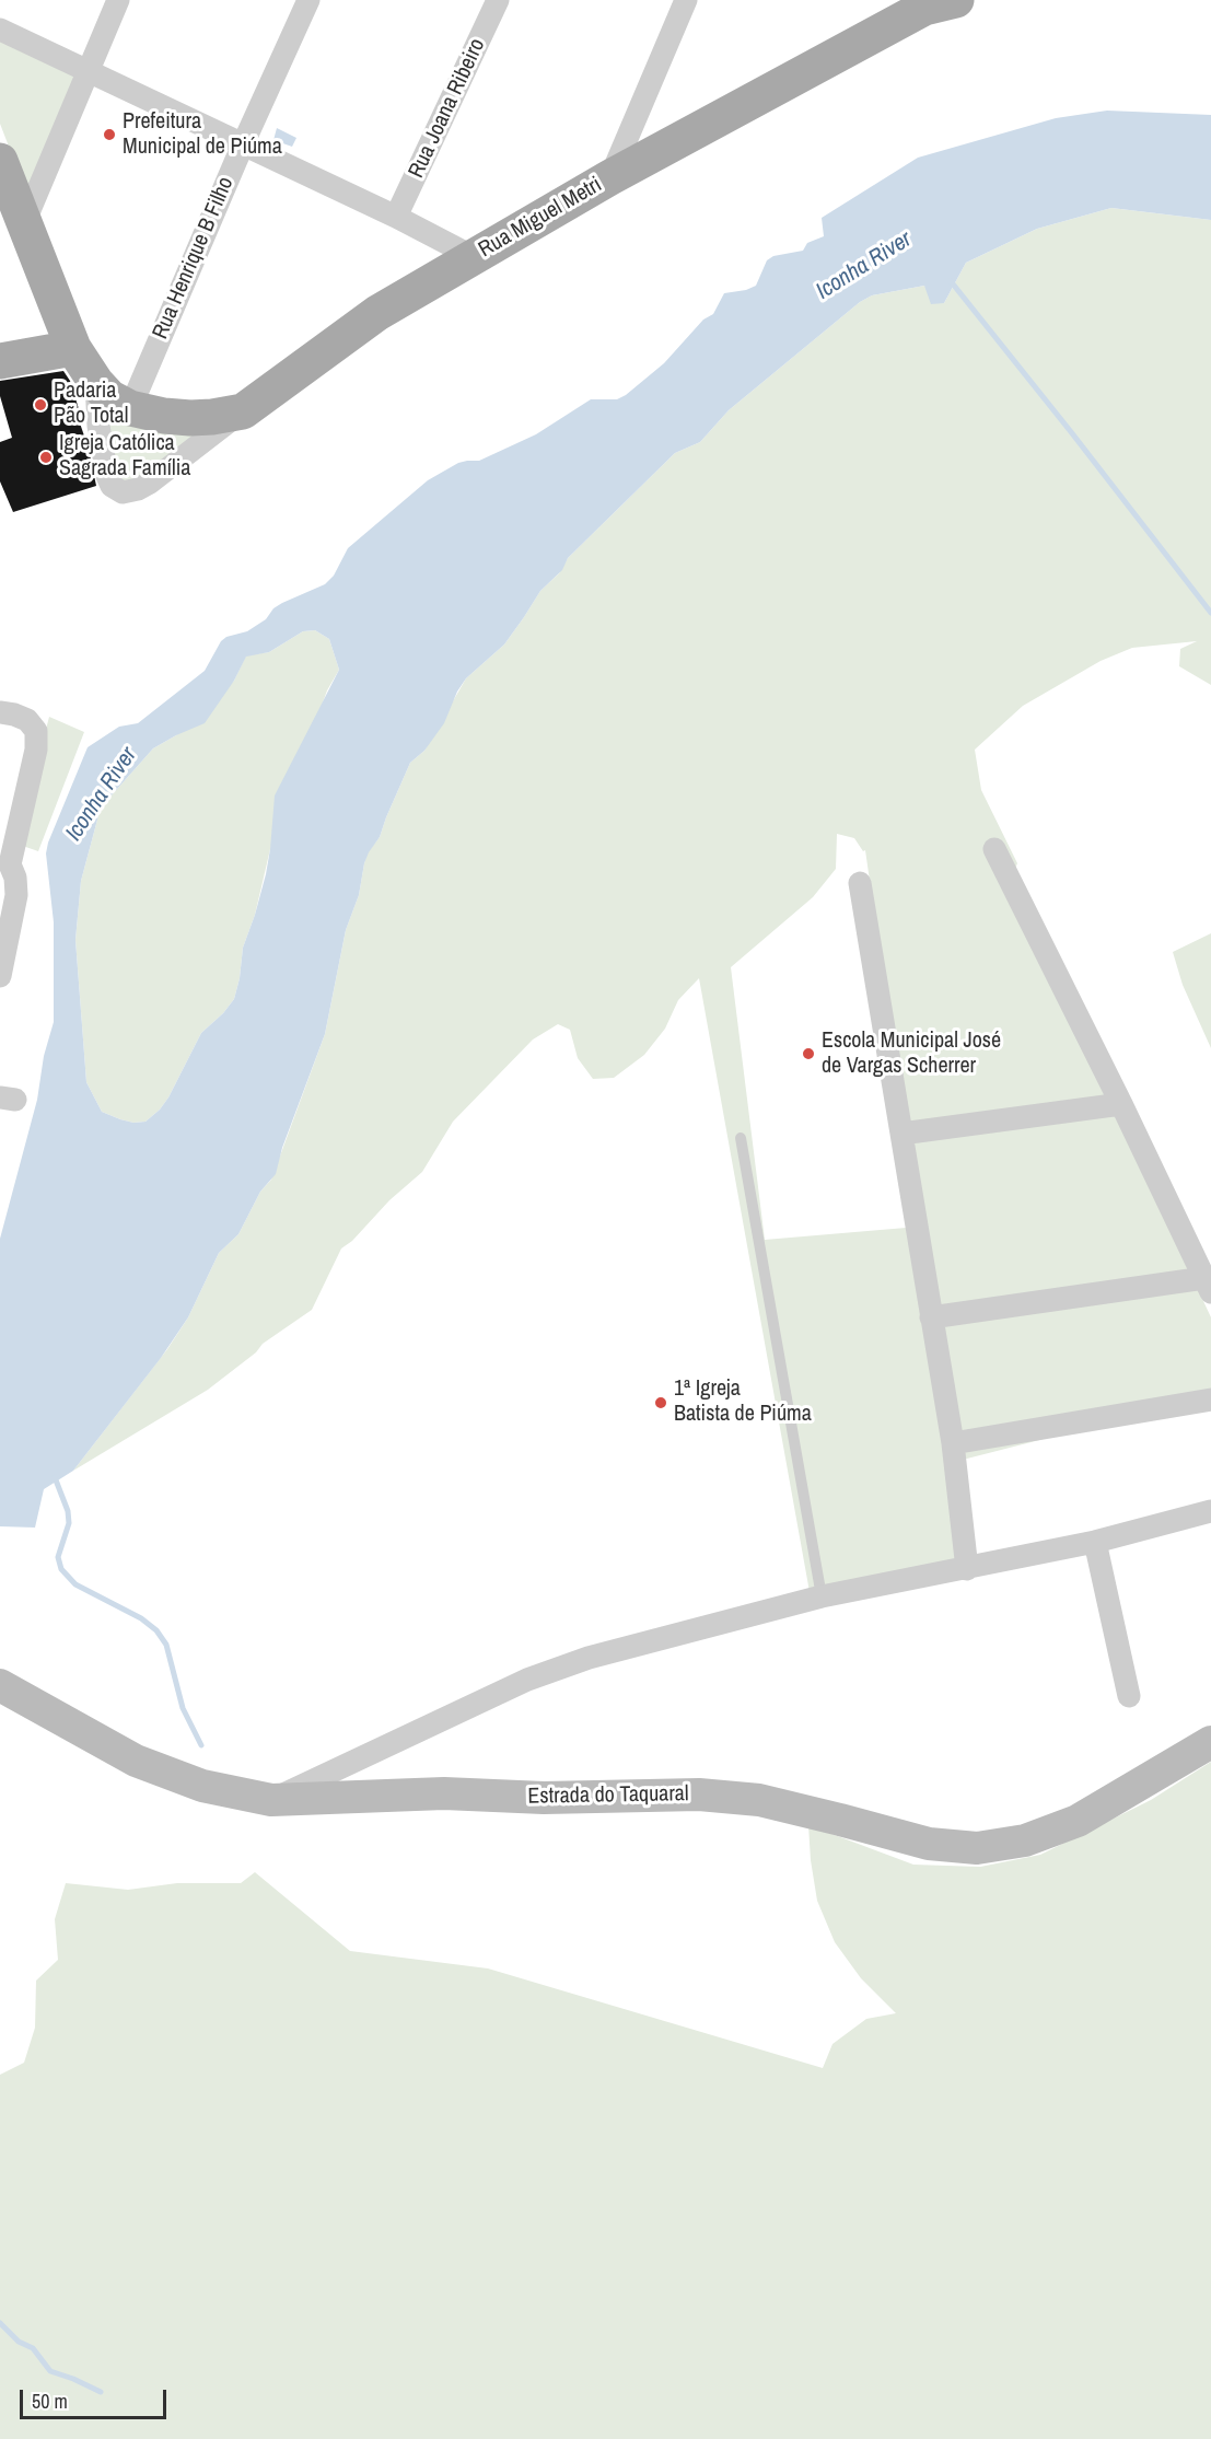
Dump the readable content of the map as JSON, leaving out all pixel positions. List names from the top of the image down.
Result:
{
  "streets": {
    "main road": ["Rua Miguel Metri"],
    "street": ["Rua Joana Ribeiro", "Rua Henrique B Filho", "Estrada do Taquaral"]
  },
  "crossings": [
    ["Rua Miguel Metri", "Rua Henrique B Filho"]
  ],
  "water": ["Iconha River"],
  "places": [
    "Prefeitura Municipal de Piúma",
    "Padaria Pão Total",
    "Igreja Católica Sagrada Família",
    "Escola Municipal José de Vargas Scherrer",
    "1ª Igreja Batista de Piúma"
  ],
  "scale_bar": "50 m"
}
